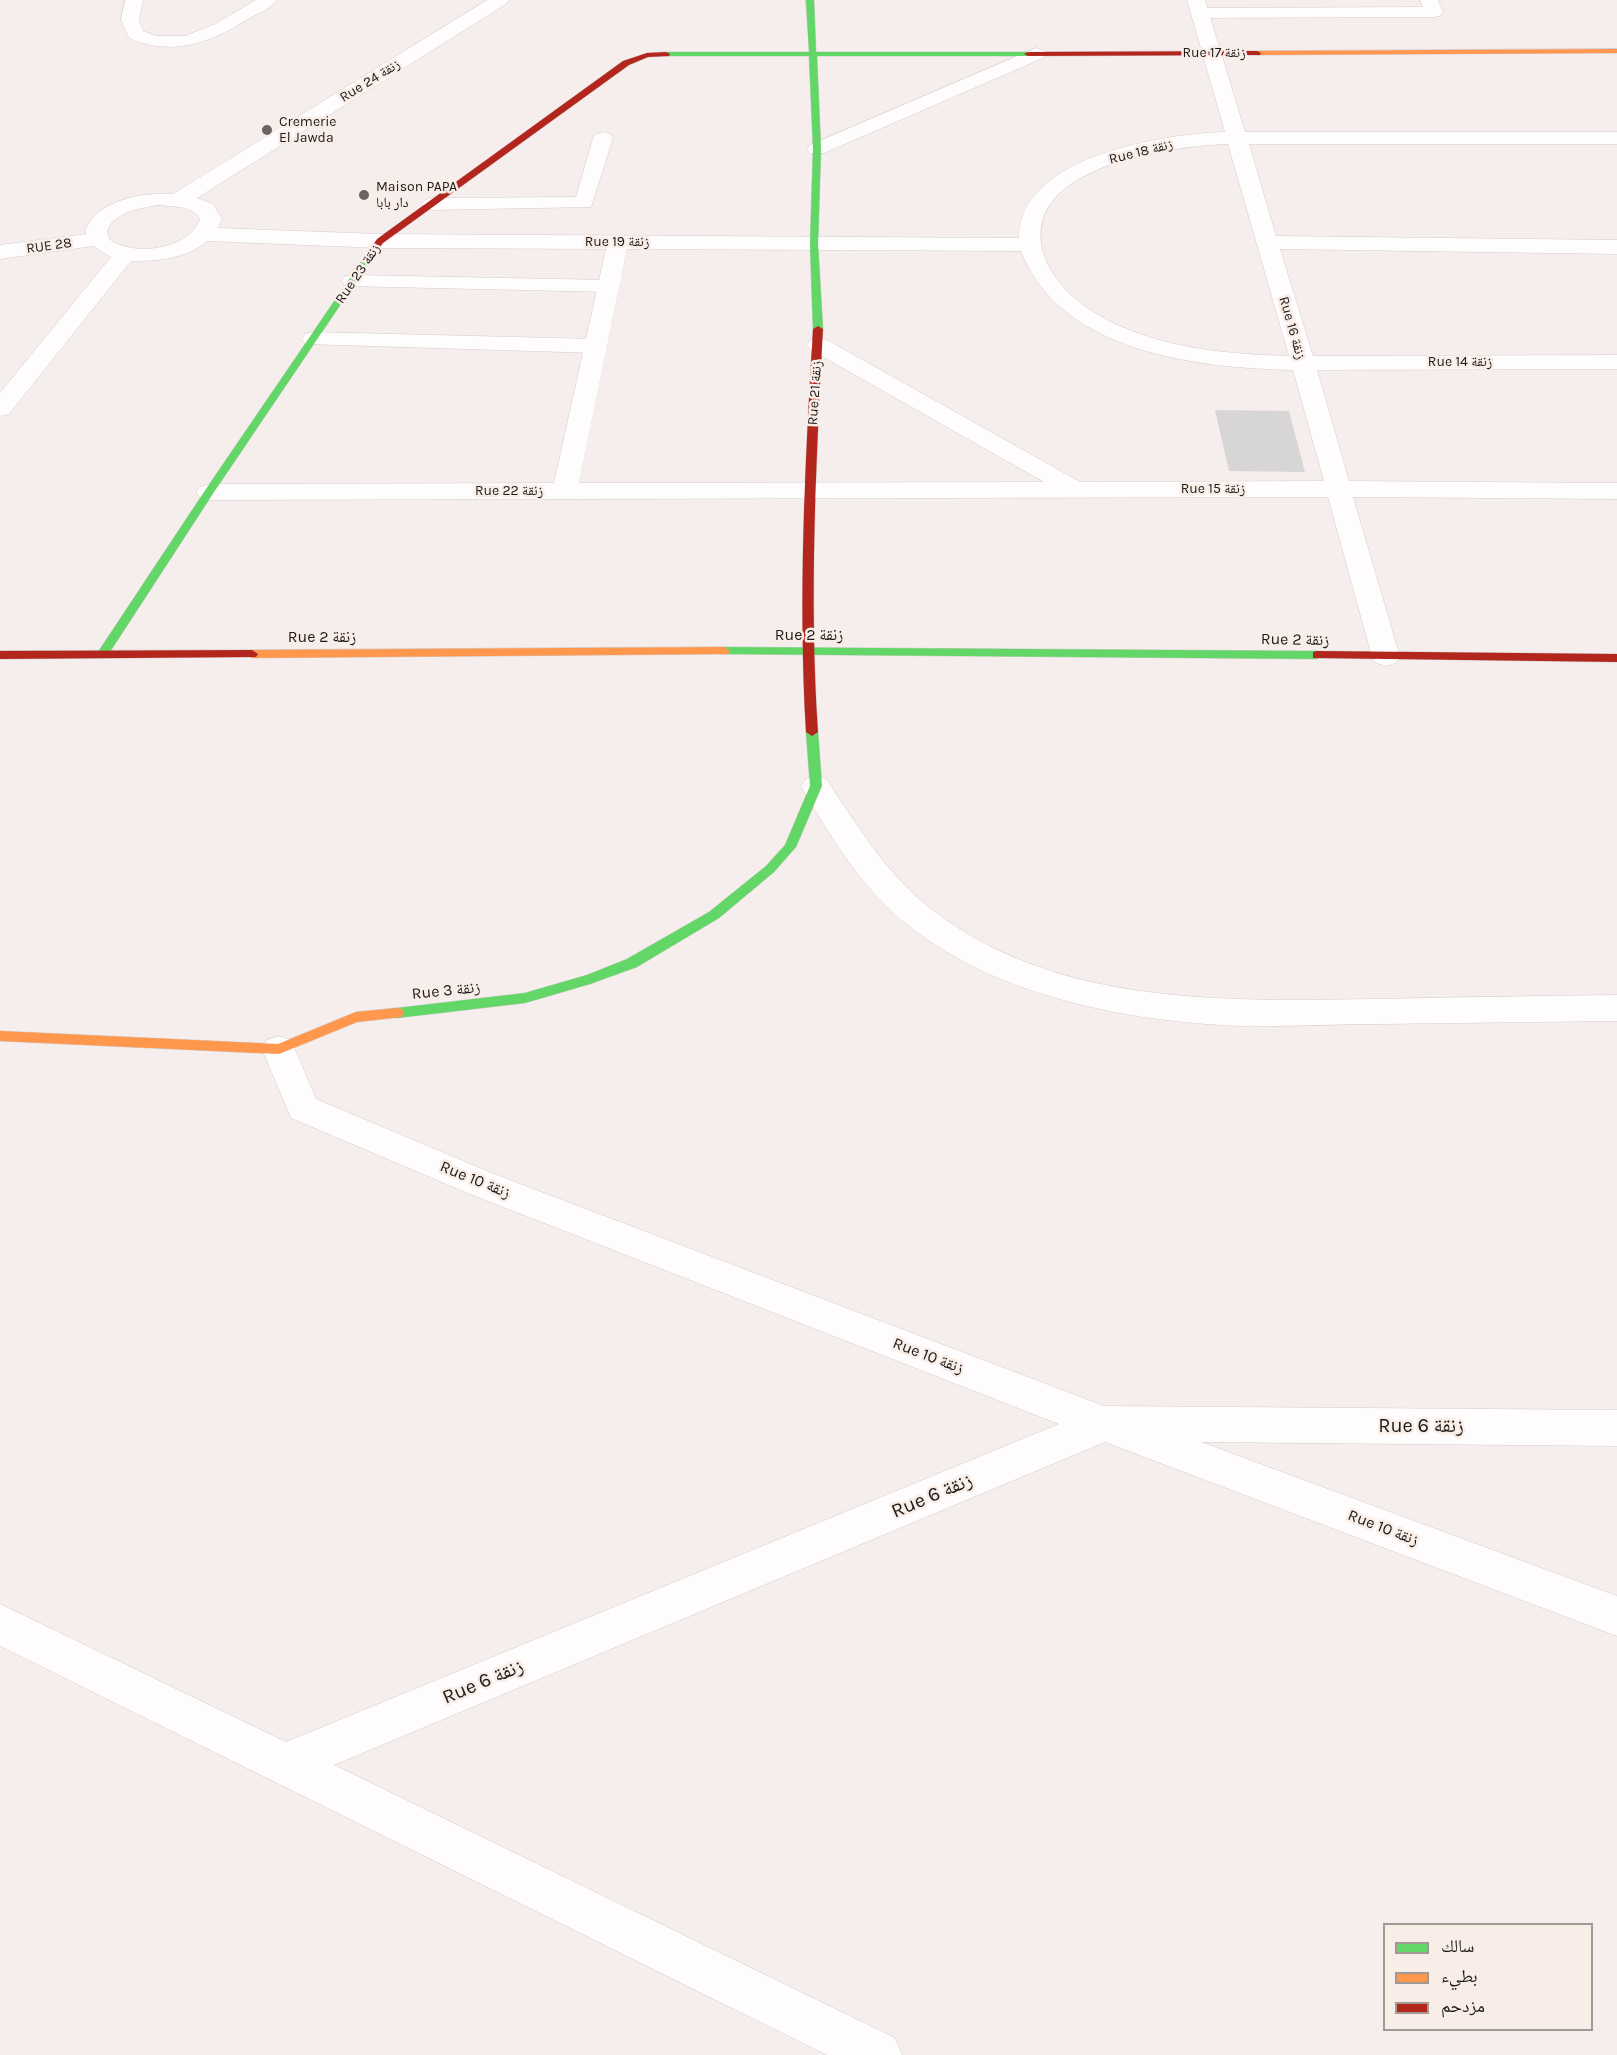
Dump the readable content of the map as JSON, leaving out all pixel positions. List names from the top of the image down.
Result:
{
  "streets": {
    "street": [
      "Rue 17 زنقة",
      "Rue 24 زنقة",
      "Rue 18 زنقة",
      "Rue 19 زنقة",
      "RUE 28",
      "Rue 23 زنقة",
      "Rue 16 زنقة",
      "Rue 14 زنقة",
      "Rue 21 زنقة",
      "Rue 15 زنقة",
      "Rue 22 زنقة",
      "Rue 2 زنقة",
      "Rue 3 زنقة",
      "Rue 10 زنقة",
      "Rue 6 زنقة"
    ]
  },
  "crossings": [
    ["Rue 17 زنقة", "Rue 23 زنقة"],
    ["Rue 17 زنقة", "Rue 16 زنقة"],
    ["Rue 17 زنقة", "Rue 21 زنقة"],
    ["Rue 18 زنقة", "Rue 19 زنقة"],
    ["Rue 18 زنقة", "Rue 16 زنقة"],
    ["Rue 18 زنقة", "Rue 14 زنقة"],
    ["Rue 19 زنقة", "Rue 23 زنقة"],
    ["Rue 19 زنقة", "Rue 21 زنقة"],
    ["Rue 23 زنقة", "Rue 21 زنقة"],
    ["Rue 23 زنقة", "Rue 22 زنقة"],
    ["Rue 23 زنقة", "Rue 2 زنقة"],
    ["Rue 16 زنقة", "Rue 14 زنقة"],
    ["Rue 16 زنقة", "Rue 15 زنقة"],
    ["Rue 16 زنقة", "Rue 2 زنقة"],
    ["Rue 21 زنقة", "Rue 15 زنقة"],
    ["Rue 21 زنقة", "Rue 22 زنقة"],
    ["Rue 21 زنقة", "Rue 2 زنقة"],
    ["Rue 21 زنقة", "Rue 3 زنقة"],
    ["Rue 15 زنقة", "Rue 22 زنقة"],
    ["Rue 3 زنقة", "Rue 10 زنقة"],
    ["Rue 10 زنقة", "Rue 6 زنقة"]
  ],
  "places": ["Cremerie El Jawda", "Maison PAPA دار بابا"],
  "legend": ["سالك", "بطيء", "مزدحم"]
}
